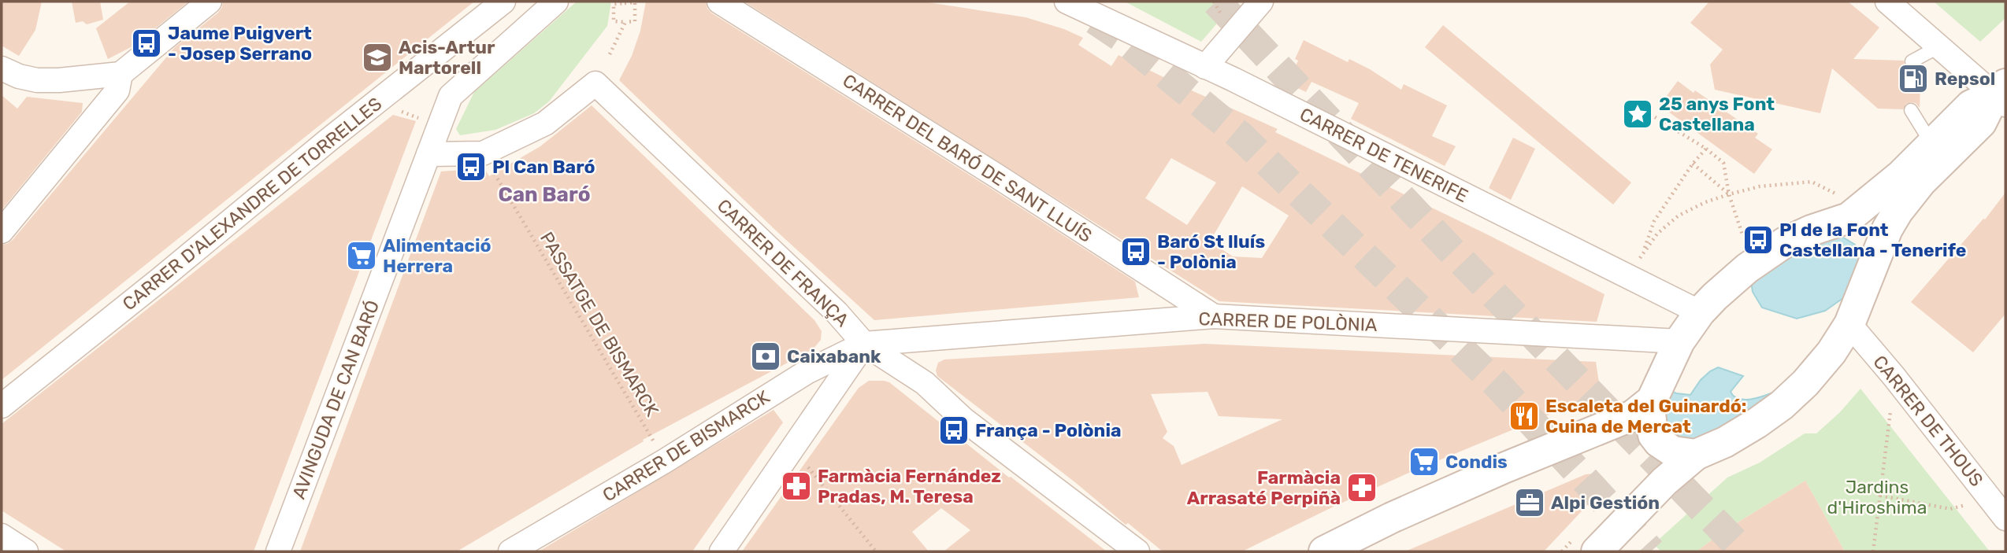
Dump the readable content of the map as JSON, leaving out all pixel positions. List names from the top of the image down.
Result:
{
  "streets": {
    "street": [
      "CARRER DE TENERIFE",
      "CARRER DEL BARÓ DE SANT LLUÍS",
      "CARRER D'ALEXANDRE DE TORRELLES",
      "CARRER DE FRANÇA",
      "CARRER DE POLÒNIA",
      "AVINGUDA DE CAN BARÓ",
      "CARRER DE THOUS",
      "CARRER DE BISMARCK"
    ],
    "path": ["PASSATGE DE BISMARCK"]
  },
  "crossings": [
    ["CARRER DEL BARÓ DE SANT LLUÍS", "CARRER DE POLÒNIA"],
    ["CARRER DE FRANÇA", "CARRER DE POLÒNIA"],
    ["CARRER DE FRANÇA", "AVINGUDA DE CAN BARÓ"],
    ["CARRER DE FRANÇA", "CARRER DE BISMARCK"],
    ["CARRER DE POLÒNIA", "CARRER DE BISMARCK"]
  ],
  "districts": ["Can Baró"],
  "parks": ["Jardins d'Hiroshima"],
  "places": {
    "bus stop": [
      "Jaume Puigvert - Josep Serrano",
      "Pl Can Baró",
      "Pl de la Font Castellana - Tenerife",
      "Baró St lluís - Polònia",
      "França - Polònia"
    ],
    "school or university": ["Acis-Artur Martorell"],
    "fuel station": ["Repsol"],
    "place": ["25 anys Font Castellana"],
    "supermarket": ["Alimentació Herrera", "Condis"],
    "bank": ["Caixabank"],
    "restaurant": ["Escaleta del Guinardó: Cuina de Mercat"],
    "pharmacy": ["Farmàcia Fernández Pradas, M. Teresa", "Farmàcia Arrasaté Perpiñà"],
    "office": ["Alpi Gestión"]
  }
}
